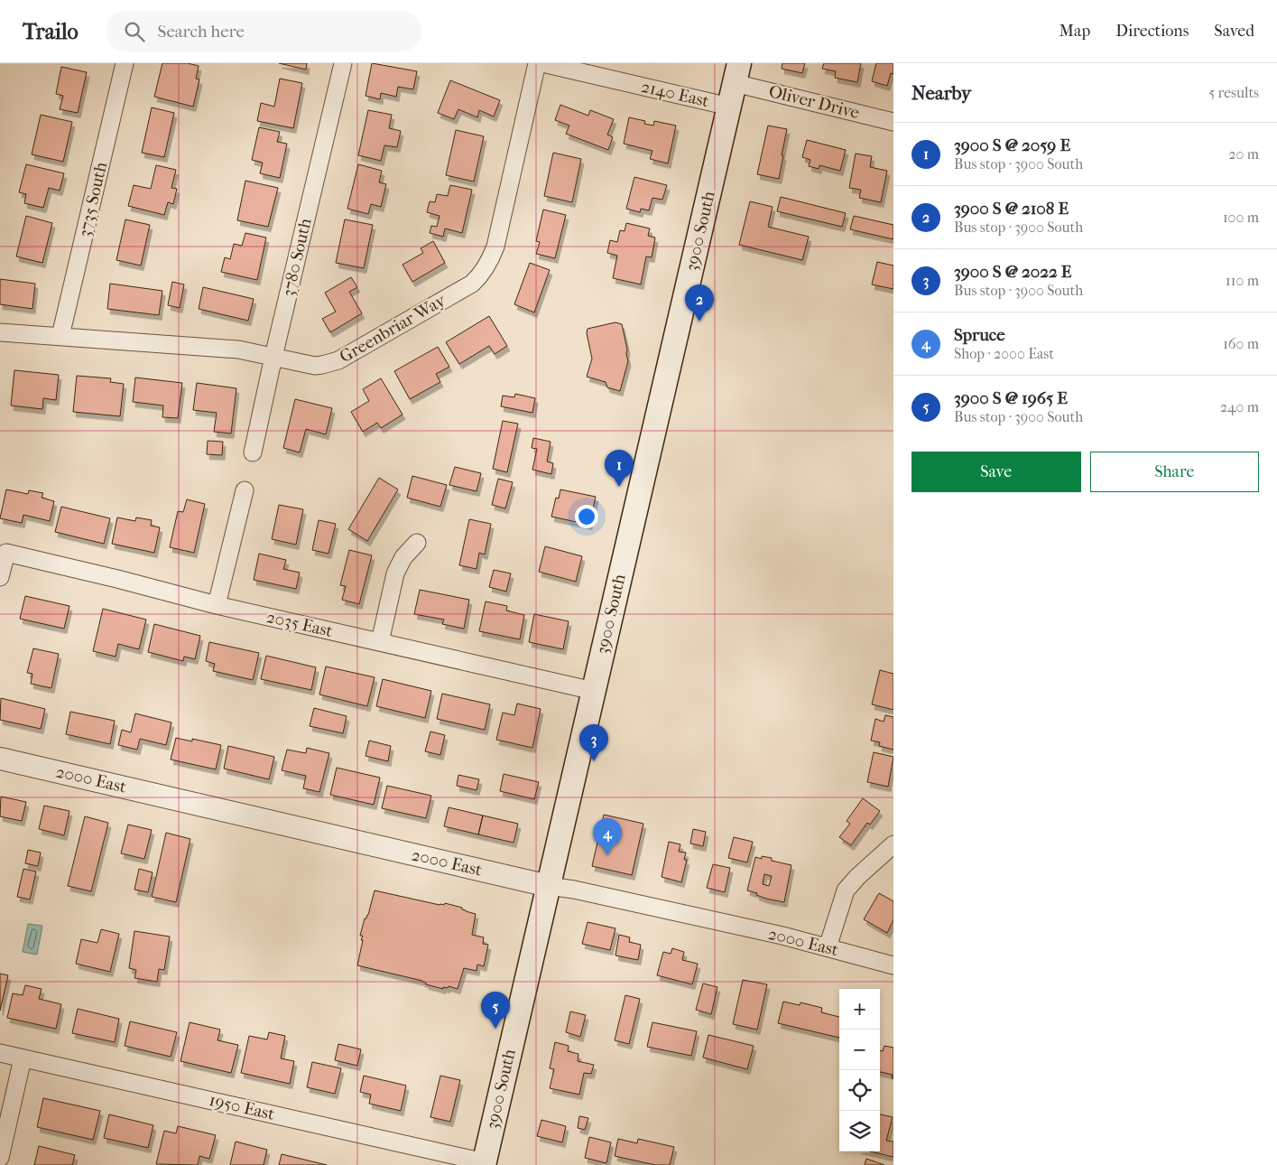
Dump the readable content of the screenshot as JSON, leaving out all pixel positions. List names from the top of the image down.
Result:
{
  "streets": {
    "main road": ["3900 South"],
    "street": [
      "2140 East",
      "Oliver Drive",
      "3735 South",
      "3780 South",
      "Greenbriar Way",
      "2035 East",
      "2000 East",
      "1950 East"
    ]
  },
  "crossings": [
    ["2140 East", "3900 South"],
    ["Oliver Drive", "3900 South"],
    ["3735 South", "Greenbriar Way"],
    ["3900 South", "2035 East"],
    ["3900 South", "2000 East"],
    ["3900 South", "1950 East"],
    ["3780 South", "Greenbriar Way"]
  ],
  "page": {
    "header": "Trailo",
    "search": "Search here",
    "nav": ["Map", "Directions", "Saved"],
    "heading": ["Nearby", "5 results"],
    "list": [
      {
        "mark": "1",
        "name": "3900 S @ 2059 E",
        "note": "Bus stop · 3900 South",
        "value": "20 m"
      },
      {
        "mark": "2",
        "name": "3900 S @ 2108 E",
        "note": "Bus stop · 3900 South",
        "value": "100 m"
      },
      {
        "mark": "3",
        "name": "3900 S @ 2022 E",
        "note": "Bus stop · 3900 South",
        "value": "110 m"
      },
      {
        "mark": "4",
        "name": "Spruce",
        "note": "Shop · 2000 East",
        "value": "160 m"
      },
      {
        "mark": "5",
        "name": "3900 S @ 1965 E",
        "note": "Bus stop · 3900 South",
        "value": "240 m"
      }
    ],
    "pins": [
      "2",
      "1",
      "3",
      "4",
      "5"
    ],
    "buttons": ["Save", "Share"],
    "map_buttons": ["+", "−"]
  }
}
